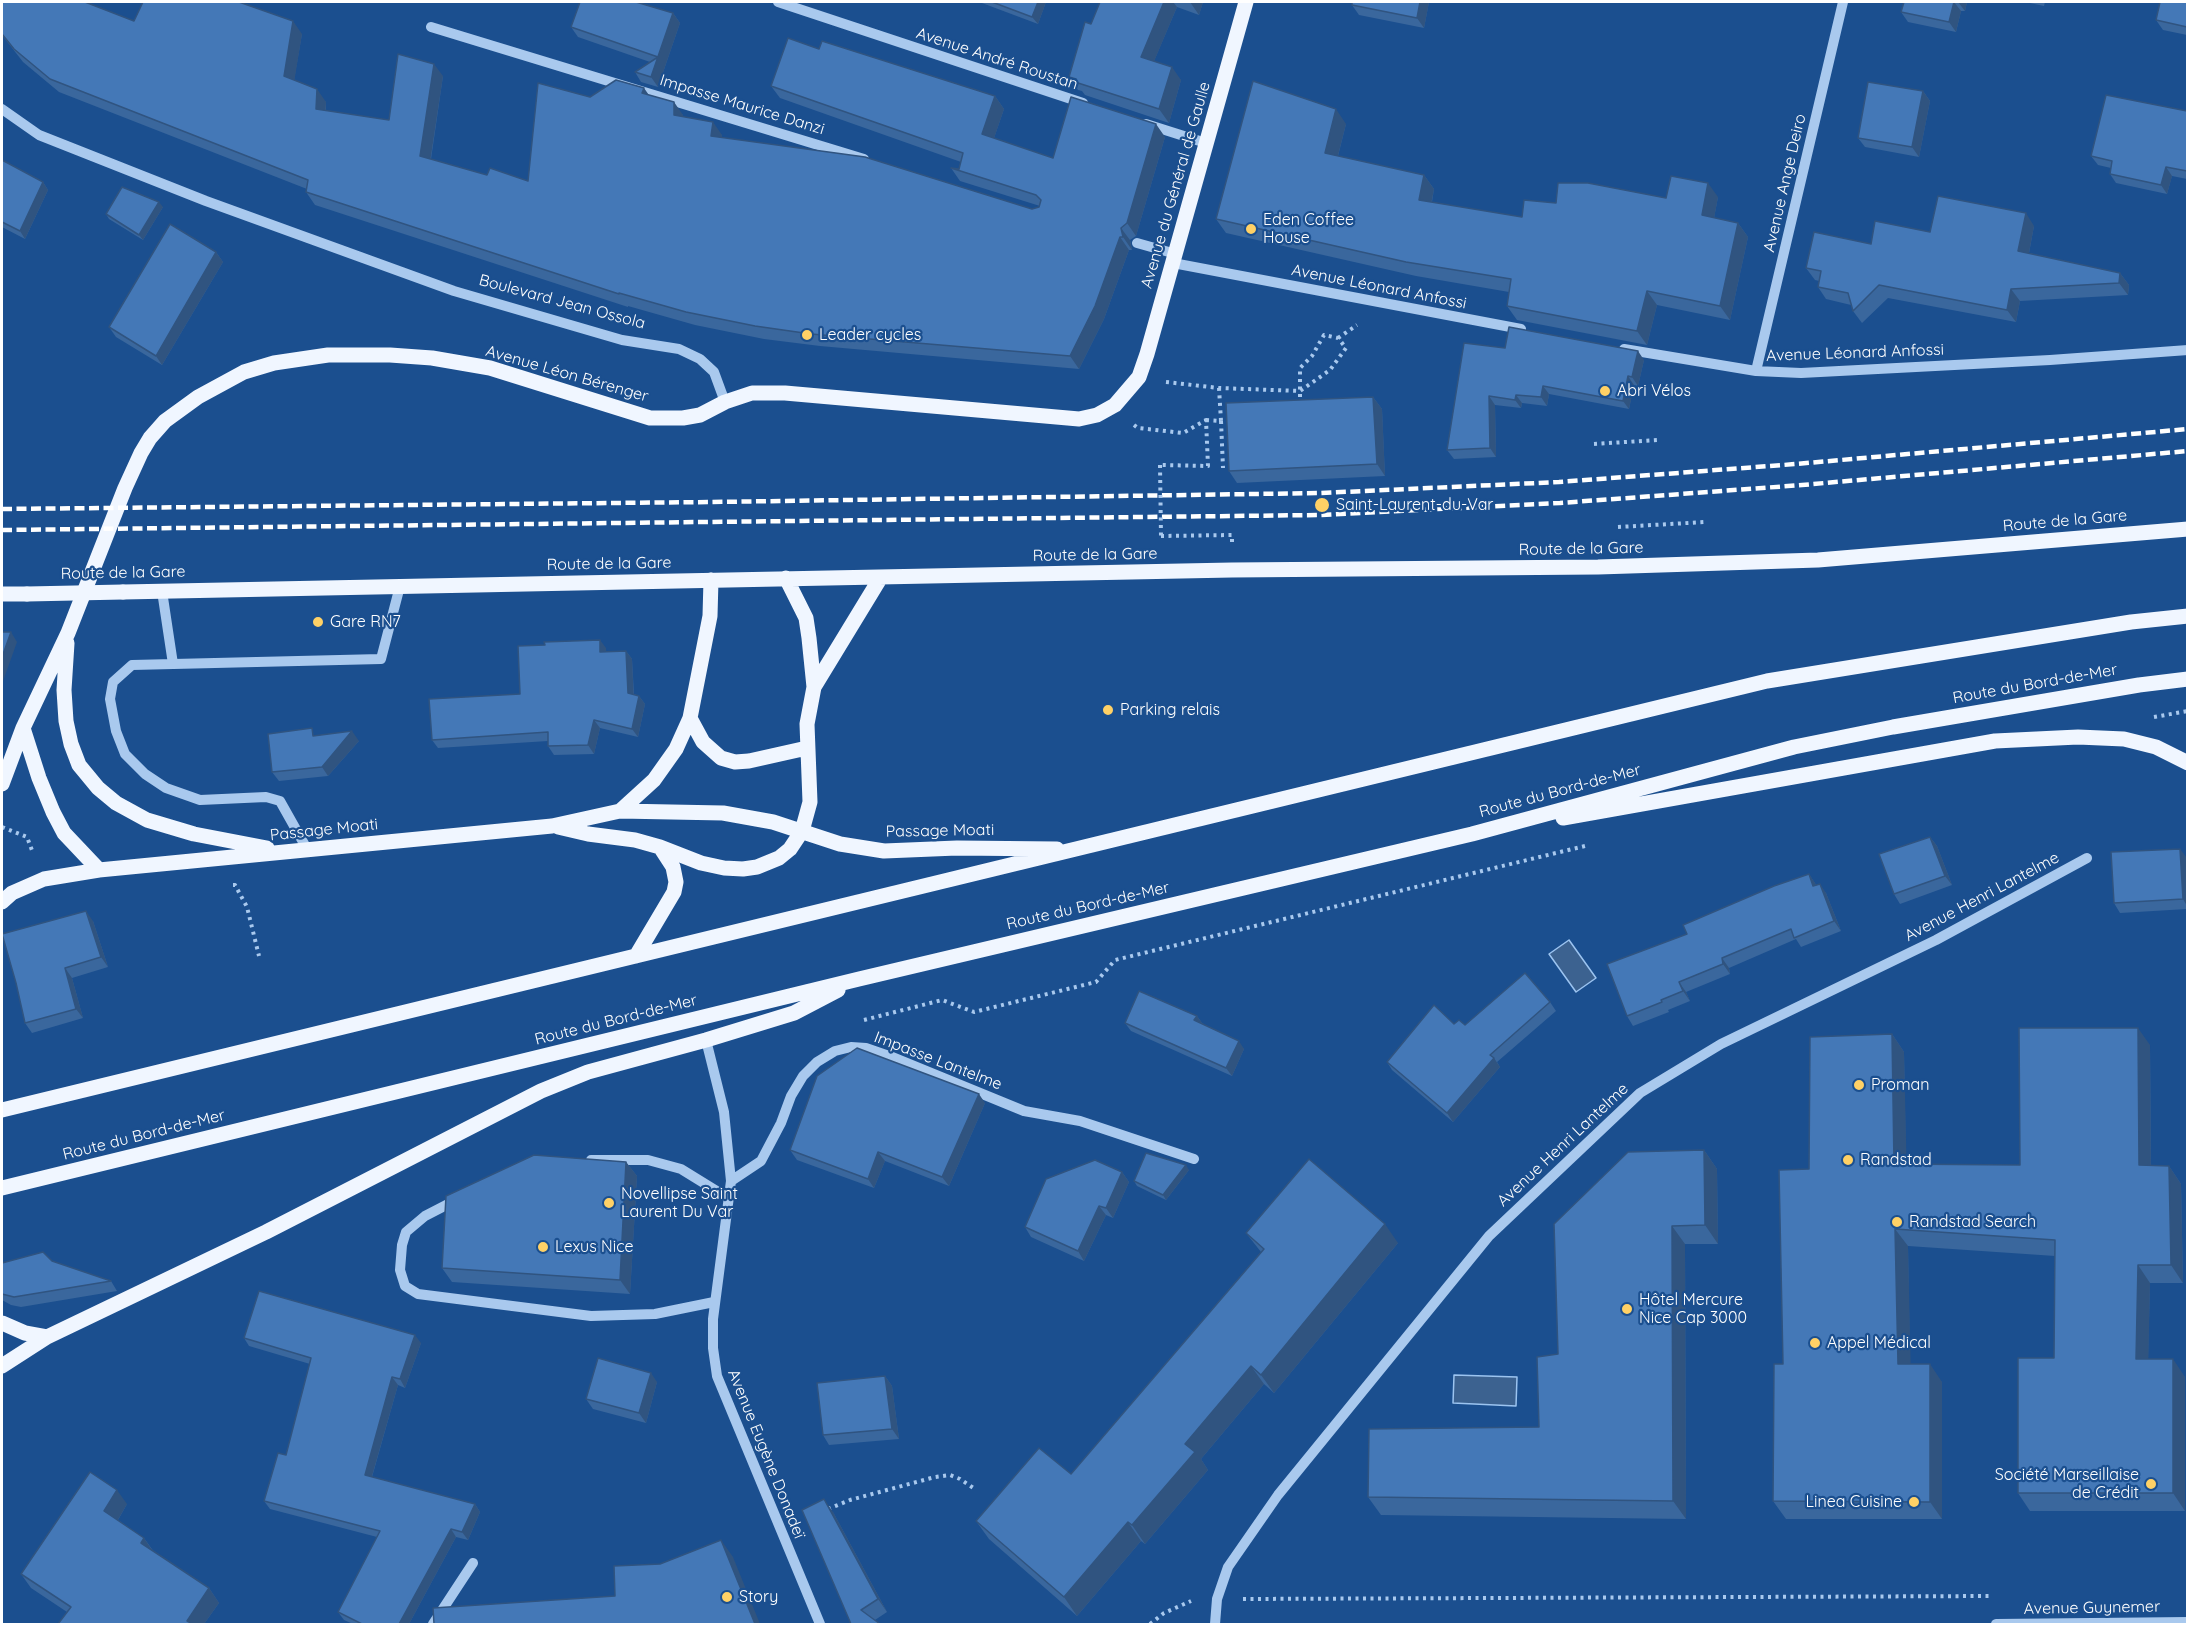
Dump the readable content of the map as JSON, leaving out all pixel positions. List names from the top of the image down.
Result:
{
  "streets": {
    "main road": [
      "Avenue du Général de Gaulle",
      "Avenue Léon Bérenger",
      "Route de la Gare",
      "Route du Bord-de-Mer",
      "Passage Moati"
    ],
    "street": [
      "Avenue André Roustan",
      "Impasse Maurice Danzi",
      "Avenue Ange Deiro",
      "Avenue Léonard Anfossi",
      "Boulevard Jean Ossola",
      "Avenue Henri Lantelme",
      "Impasse Lantelme",
      "Avenue Eugène Donadeï",
      "Avenue Guynemer"
    ]
  },
  "crossings": [
    ["Avenue Ange Deiro", "Avenue Léonard Anfossi"],
    ["Avenue du Général de Gaulle", "Avenue Léonard Anfossi"],
    ["Boulevard Jean Ossola", "Avenue Léon Bérenger"],
    ["Route de la Gare", "Passage Moati"],
    ["Impasse Lantelme", "Avenue Eugène Donadeï"]
  ],
  "places": [
    "Eden Coffee House",
    "Leader cycles",
    "Abri Vélos",
    "Saint-Laurent-du-Var",
    "Gare RN7",
    "Parking relais",
    "Proman",
    "Randstad",
    "Novellipse Saint Laurent Du Var",
    "Randstad Search",
    "Lexus Nice",
    "Hôtel Mercure Nice Cap 3000",
    "Appel Médical",
    "Société Marseillaise de Crédit",
    "Linea Cuisine",
    "Story"
  ]
}
